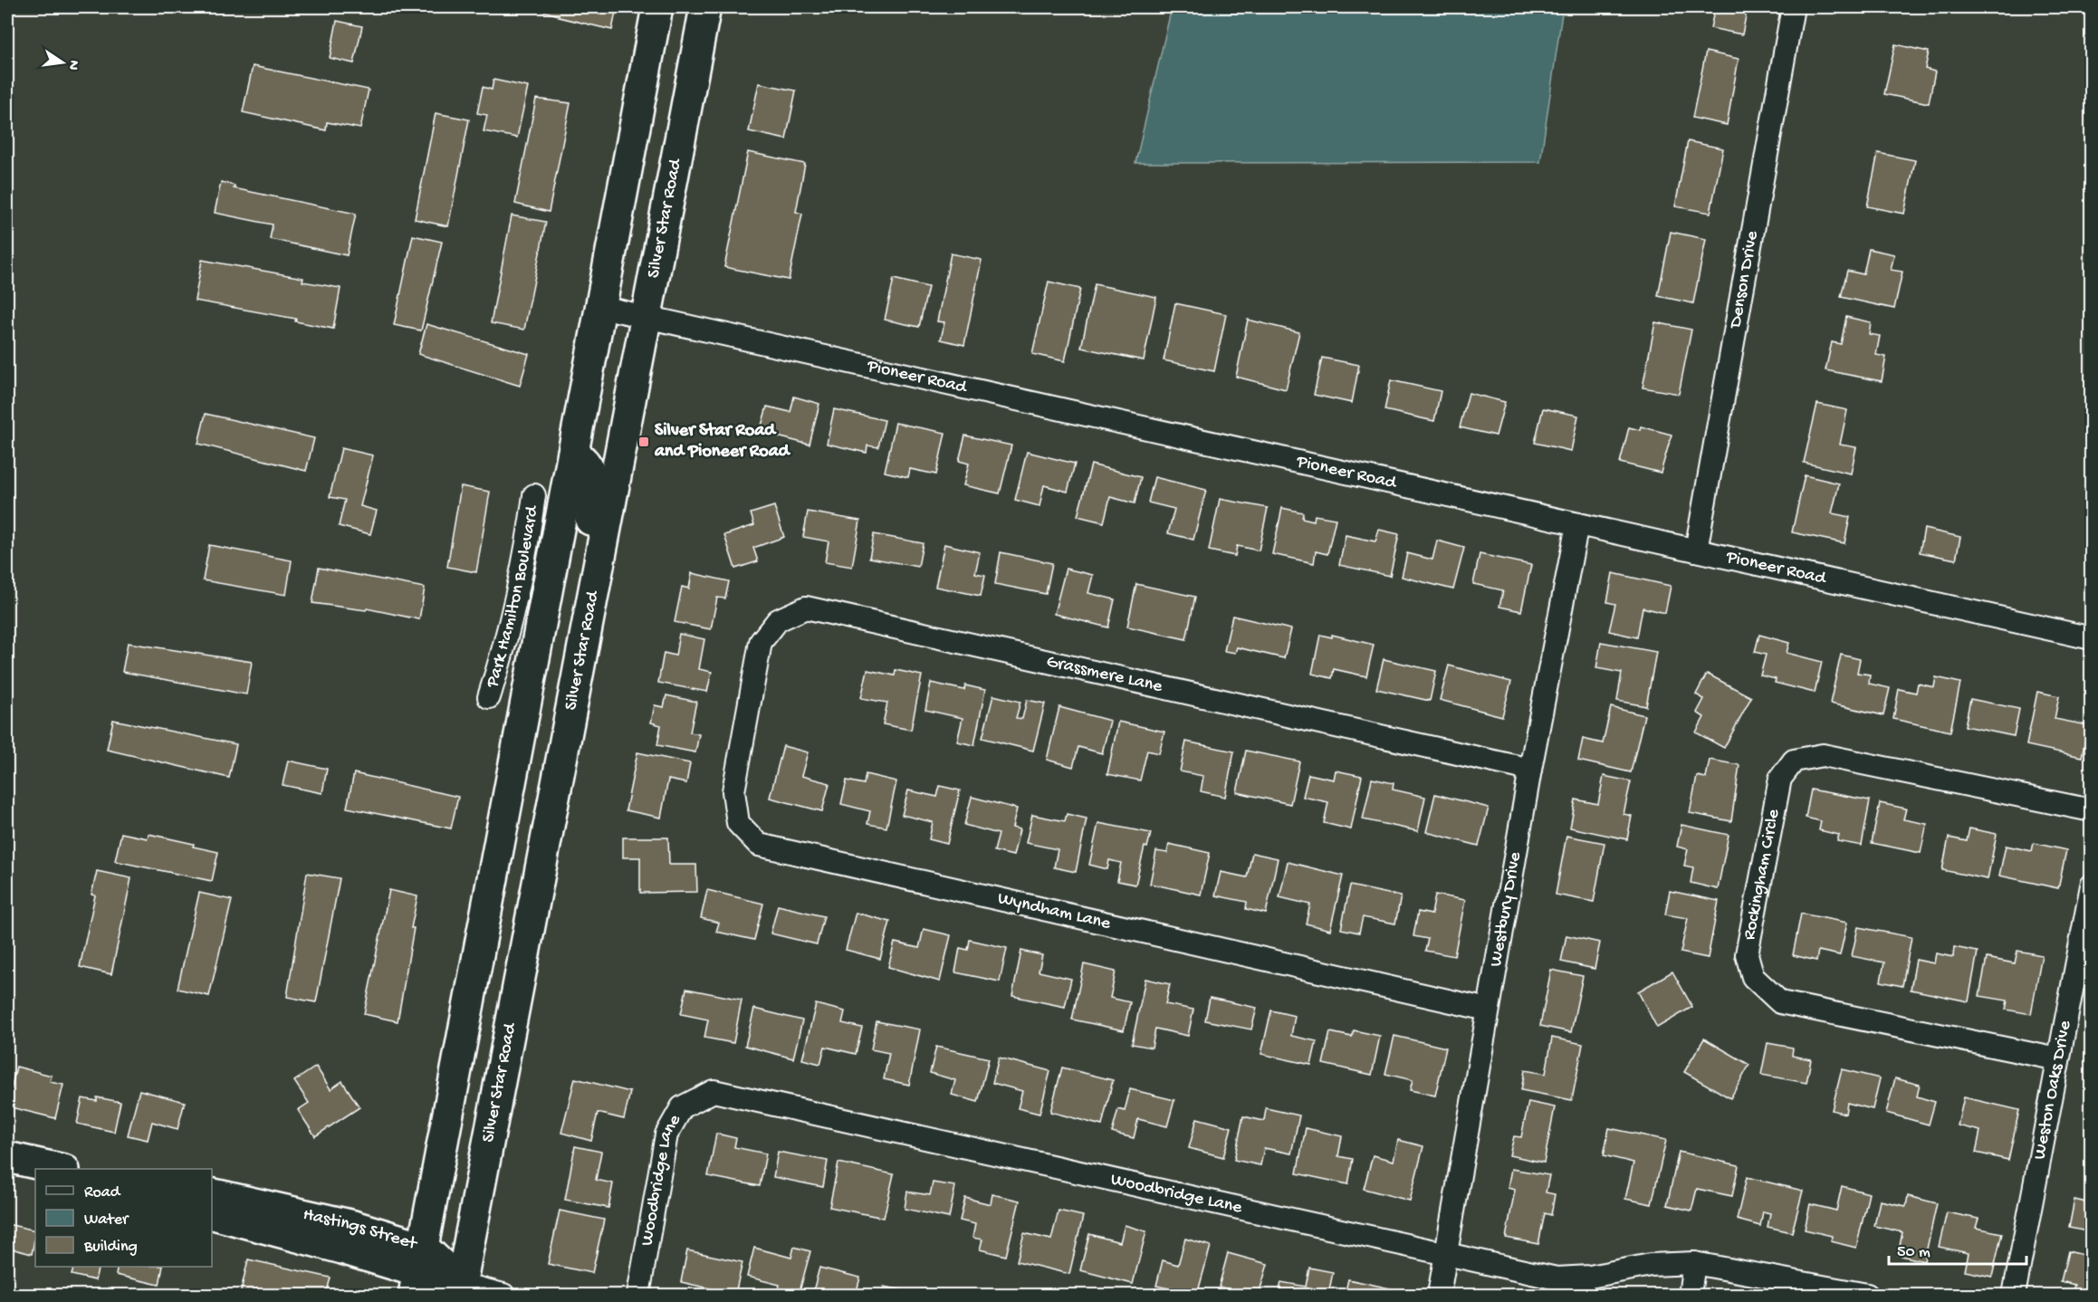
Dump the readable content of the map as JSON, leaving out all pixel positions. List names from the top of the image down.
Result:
{
  "streets": {
    "main road": ["Silver Star Road", "Hastings Street"],
    "street": [
      "Denson Drive",
      "Pioneer Road",
      "Park Hamilton Boulevard",
      "Grassmere Lane",
      "Rockingham Circle",
      "Westbury Drive",
      "Wyndham Lane",
      "Weston Oaks Drive",
      "Woodbridge Lane"
    ]
  },
  "crossings": [
    ["Silver Star Road", "Pioneer Road"],
    ["Silver Star Road", "Hastings Street"],
    ["Denson Drive", "Pioneer Road"],
    ["Pioneer Road", "Westbury Drive"],
    ["Grassmere Lane", "Westbury Drive"],
    ["Grassmere Lane", "Wyndham Lane"],
    ["Rockingham Circle", "Weston Oaks Drive"],
    ["Westbury Drive", "Wyndham Lane"],
    ["Westbury Drive", "Woodbridge Lane"]
  ],
  "places": {
    "transit": ["Silver Star Road and Pioneer Road"]
  },
  "legend": ["Road", "Water", "Building"],
  "scale_bar": "50 m",
  "north": "right"
}
